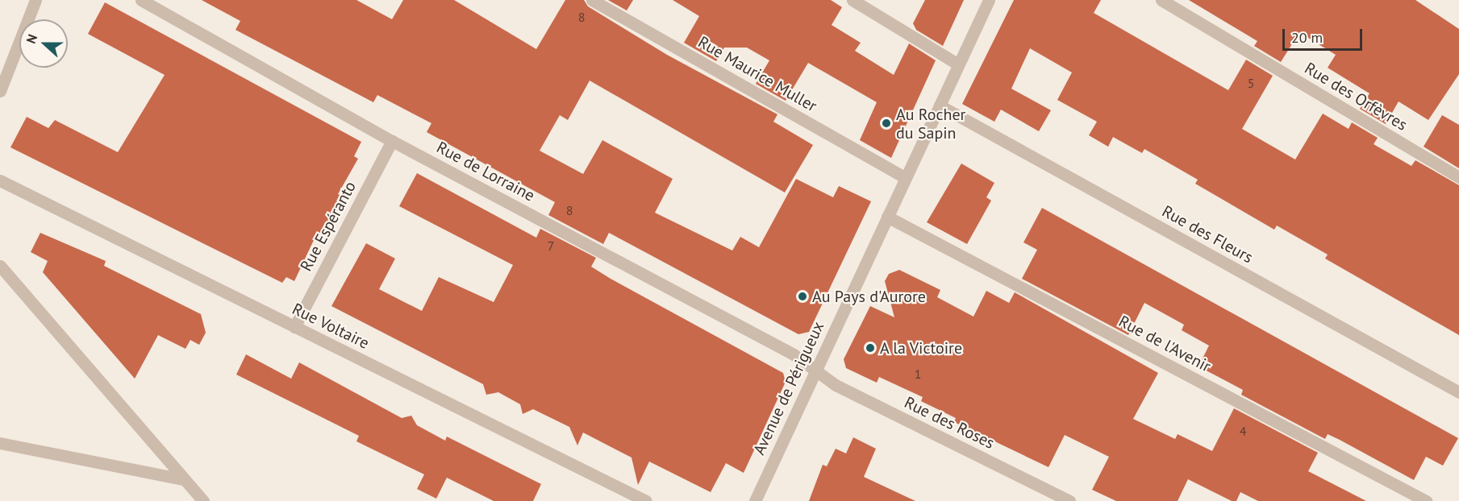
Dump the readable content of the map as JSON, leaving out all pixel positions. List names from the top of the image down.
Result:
{
  "streets": {
    "street": [
      "Rue Maurice Muller",
      "Rue des Orfèvres",
      "Rue de Lorraine",
      "Rue Espéranto",
      "Rue des Fleurs",
      "Rue Voltaire",
      "Rue de l'Avenir",
      "Avenue de Périgueux",
      "Rue des Roses"
    ]
  },
  "crossings": [
    ["Rue Maurice Muller", "Avenue de Périgueux"],
    ["Rue de Lorraine", "Rue Espéranto"],
    ["Rue de Lorraine", "Avenue de Périgueux"],
    ["Rue de Lorraine", "Rue des Roses"],
    ["Rue Espéranto", "Rue Voltaire"],
    ["Rue des Fleurs", "Avenue de Périgueux"],
    ["Rue de l'Avenir", "Avenue de Périgueux"],
    ["Avenue de Périgueux", "Rue des Roses"]
  ],
  "places": ["Au Rocher du Sapin", "Au Pays d'Aurore", "A la Victoire"],
  "house_numbers": [
    "8",
    "5",
    "8",
    "7",
    "1",
    "4"
  ],
  "scale_bar": "20 m",
  "north": "left"
}
